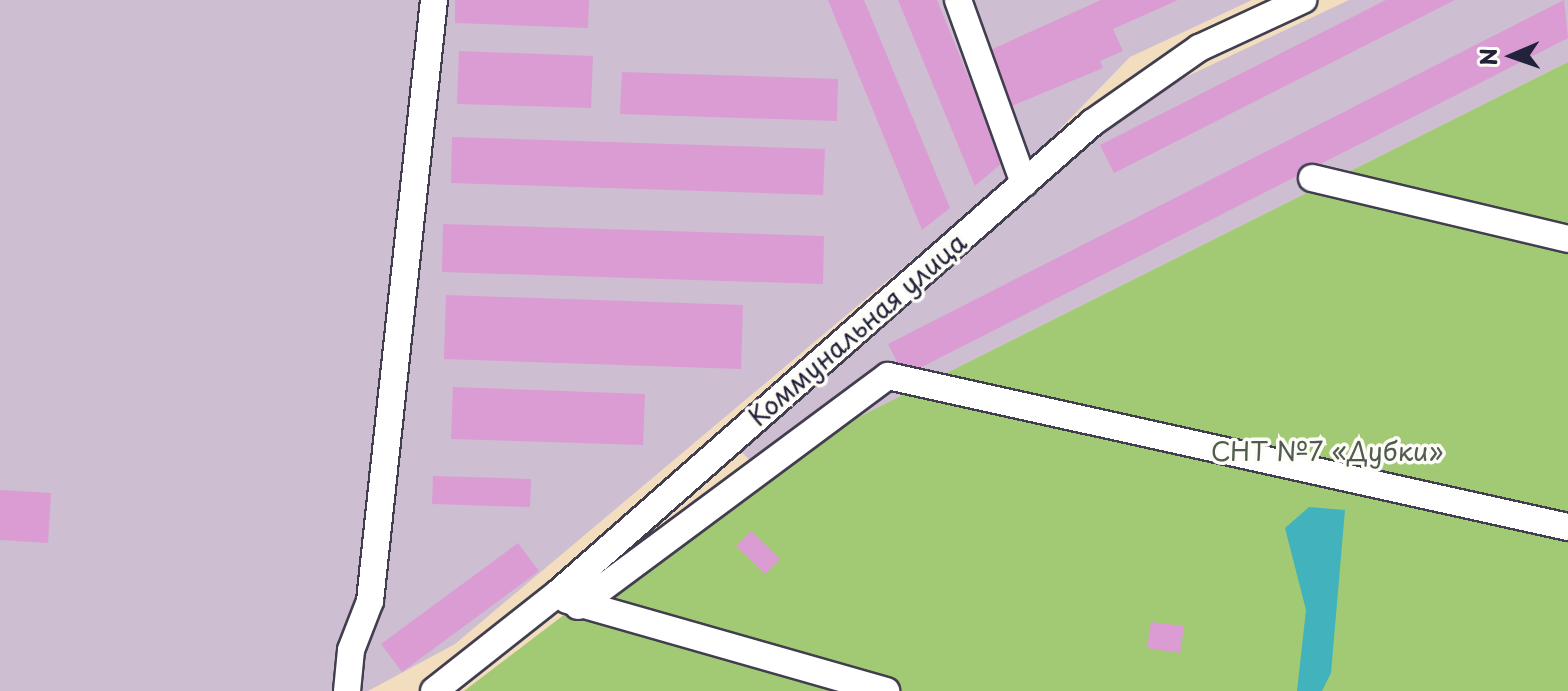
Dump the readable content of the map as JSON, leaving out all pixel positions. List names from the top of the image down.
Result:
{
  "streets": {
    "street": ["Коммунальная улица"]
  },
  "parks": ["СНТ №7 «Дубки»"],
  "north": "left"
}
